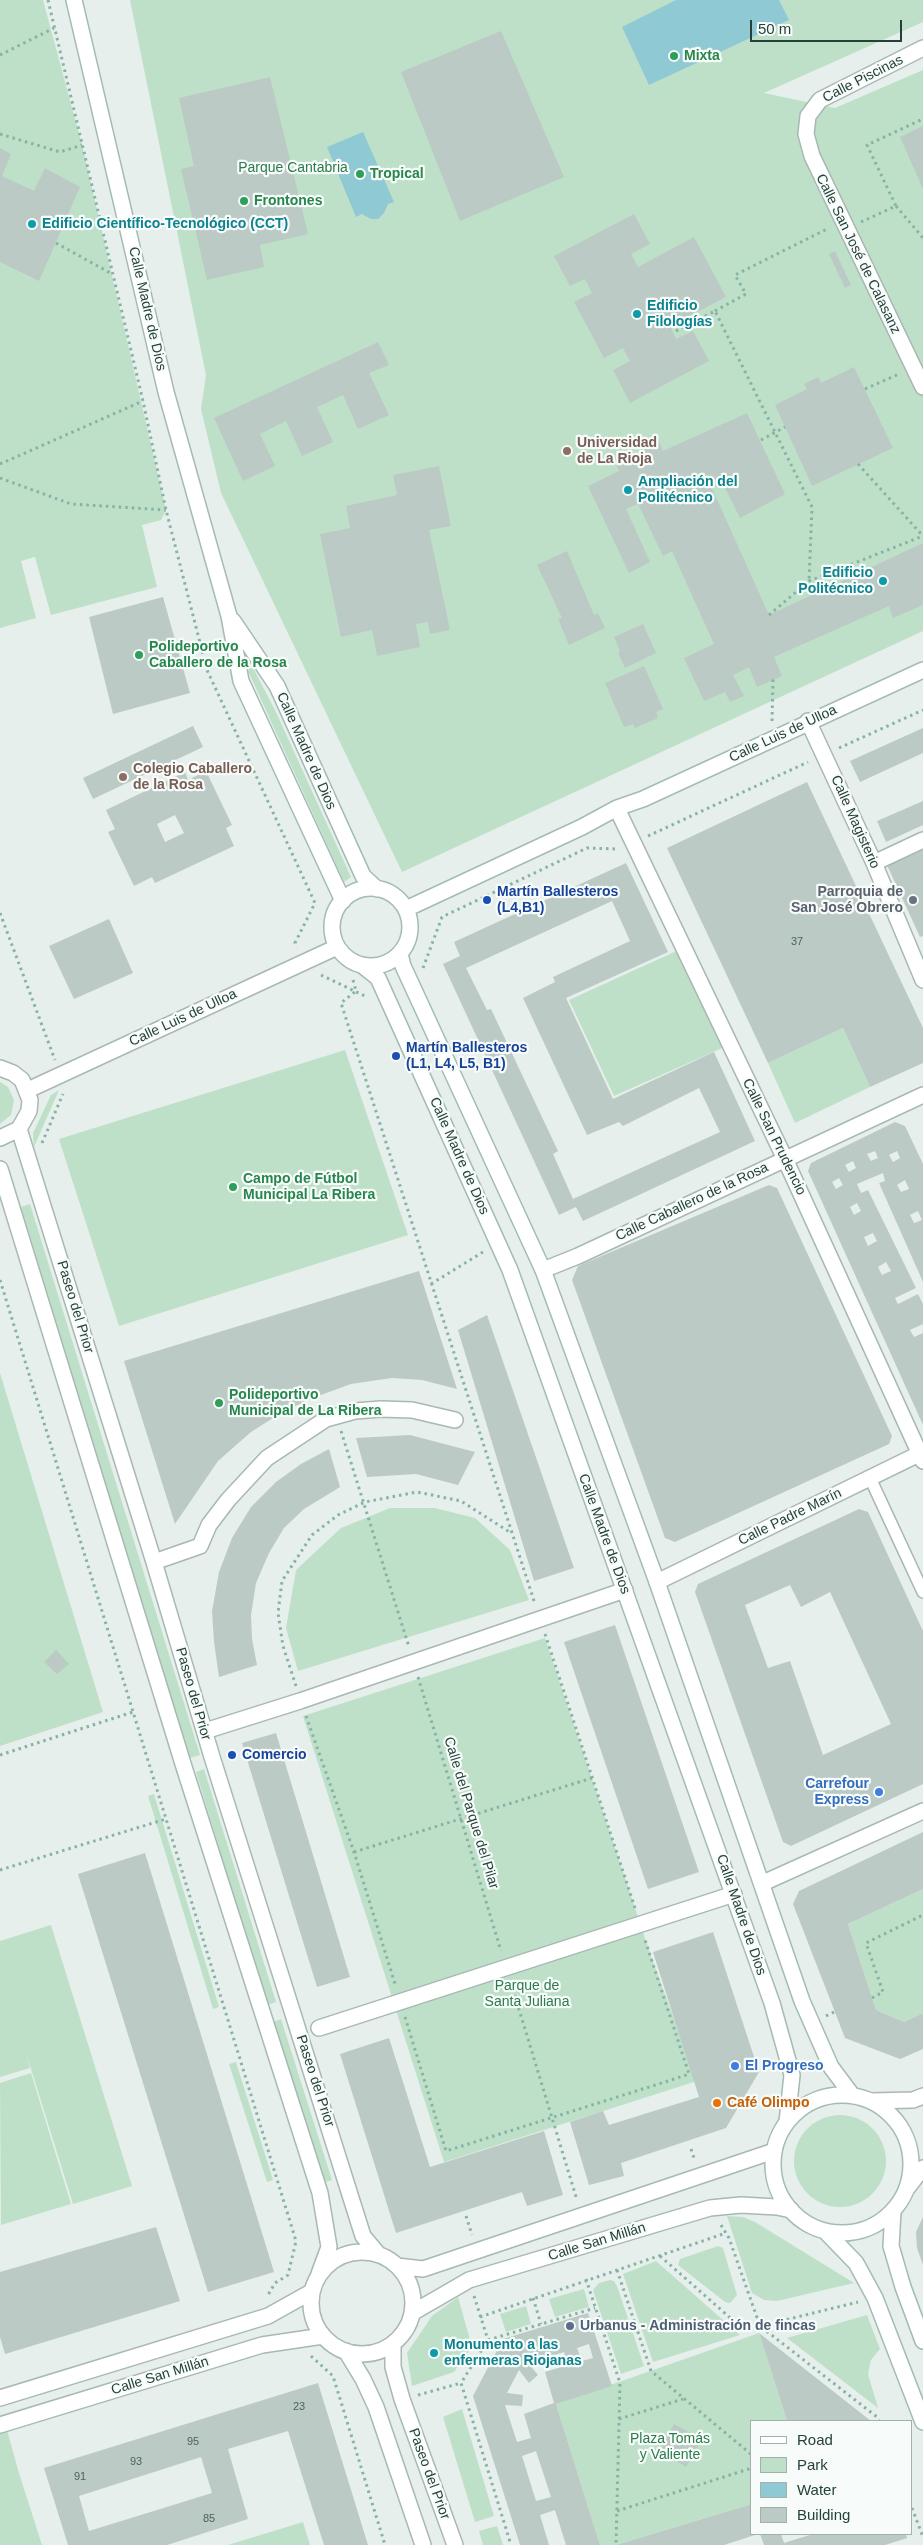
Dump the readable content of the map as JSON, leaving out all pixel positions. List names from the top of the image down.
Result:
{
  "streets": {
    "street": [
      "Calle Piscinas",
      "Calle San José de Calasanz",
      "Calle Madre de Dios",
      "Calle Luis de Ulloa",
      "Calle Magisterio",
      "Calle San Prudencio",
      "Calle Caballero de la Rosa",
      "Paseo del Prior",
      "Calle Padre Marín",
      "Calle San Millán"
    ],
    "path": ["Calle del Parque del Pilar"]
  },
  "crossings": [
    ["Calle Piscinas", "Calle San José de Calasanz"],
    ["Calle Madre de Dios", "Calle Luis de Ulloa"],
    ["Calle Madre de Dios", "Calle Caballero de la Rosa"],
    ["Calle Madre de Dios", "Calle Padre Marín"],
    ["Calle Madre de Dios", "Calle San Millán"],
    ["Calle Luis de Ulloa", "Calle Magisterio"],
    ["Calle Luis de Ulloa", "Calle San Prudencio"],
    ["Calle San Prudencio", "Calle Caballero de la Rosa"],
    ["Calle San Prudencio", "Calle Padre Marín"],
    ["Paseo del Prior", "Calle San Millán"],
    ["Calle del Parque del Pilar", "Calle San Millán"]
  ],
  "parks": ["Parque Cantabria", "Parque de Santa Juliana", "Plaza Tomás y Valiente"],
  "places": [
    "Mixta",
    "Tropical",
    "Frontones",
    "Edificio Científico-Tecnológico (CCT)",
    "Edificio Filologías",
    "Universidad de La Rioja",
    "Ampliación del Politécnico",
    "Edificio Politécnico",
    "Polideportivo Caballero de la Rosa",
    "Colegio Caballero de la Rosa",
    "Martín Ballesteros (L4,B1)",
    "Parroquia de San José Obrero",
    "Martín Ballesteros (L1, L4, L5, B1)",
    "Campo de Fútbol Municipal La Ribera",
    "Polideportivo Municipal de La Ribera",
    "Comercio",
    "Carrefour Express",
    "El Progreso",
    "Café Olimpo",
    "Urbanus - Administración de fincas",
    "Monumento a las enfermeras Riojanas"
  ],
  "house_numbers": [
    "37",
    "23",
    "95",
    "93",
    "91",
    "85"
  ],
  "legend": [
    "Road",
    "Park",
    "Water",
    "Building"
  ],
  "scale_bar": "50 m"
}
